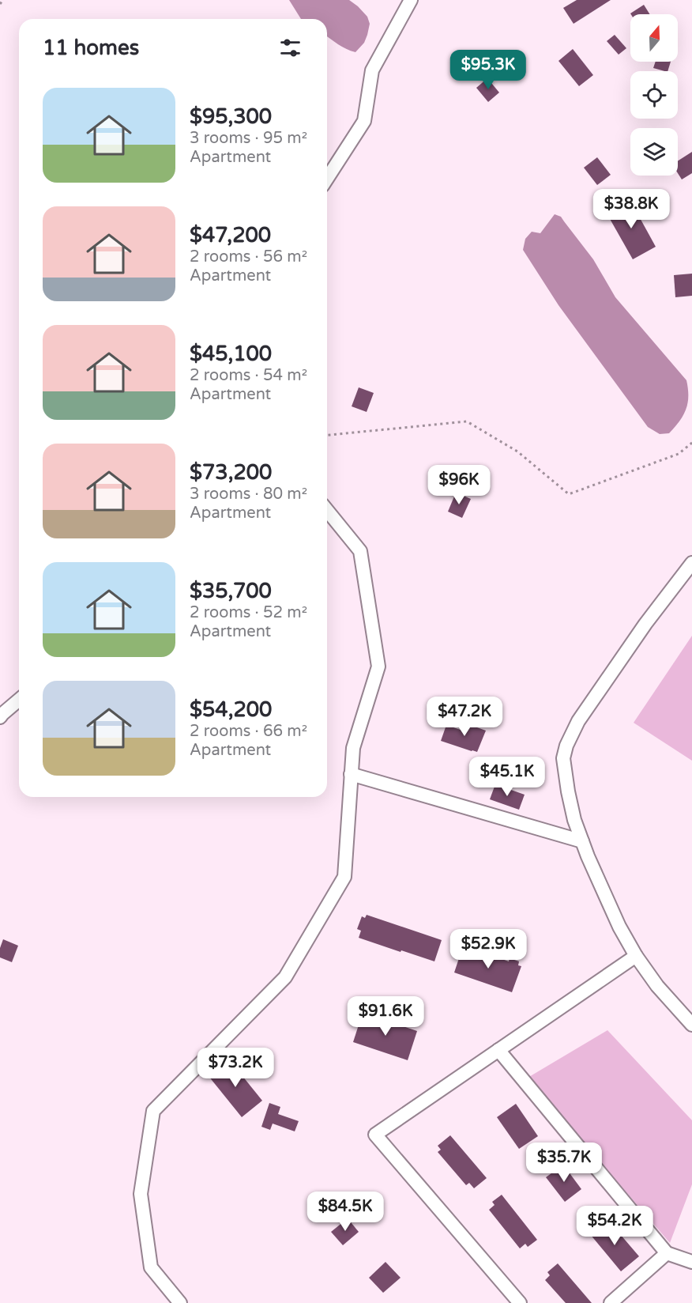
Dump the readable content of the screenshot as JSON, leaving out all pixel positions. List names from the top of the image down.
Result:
{
  "north": "top",
  "page": {
    "heading": "11 homes",
    "price": [
      "$95.3K",
      "$38.8K",
      "$96K",
      "$47.2K",
      "$45.1K",
      "$52.9K",
      "$91.6K",
      "$73.2K",
      "$35.7K",
      "$84.5K",
      "$54.2K"
    ],
    "list": [
      {
        "name": "$95,300",
        "note": "3 rooms · 95 m² · Apartment"
      },
      {
        "name": "$47,200",
        "note": "2 rooms · 56 m² · Apartment"
      },
      {
        "name": "$45,100",
        "note": "2 rooms · 54 m² · Apartment"
      },
      {
        "name": "$73,200",
        "note": "3 rooms · 80 m² · Apartment"
      },
      {
        "name": "$35,700",
        "note": "2 rooms · 52 m² · Apartment"
      },
      {
        "name": "$54,200",
        "note": "2 rooms · 66 m² · Apartment"
      }
    ]
  }
}
